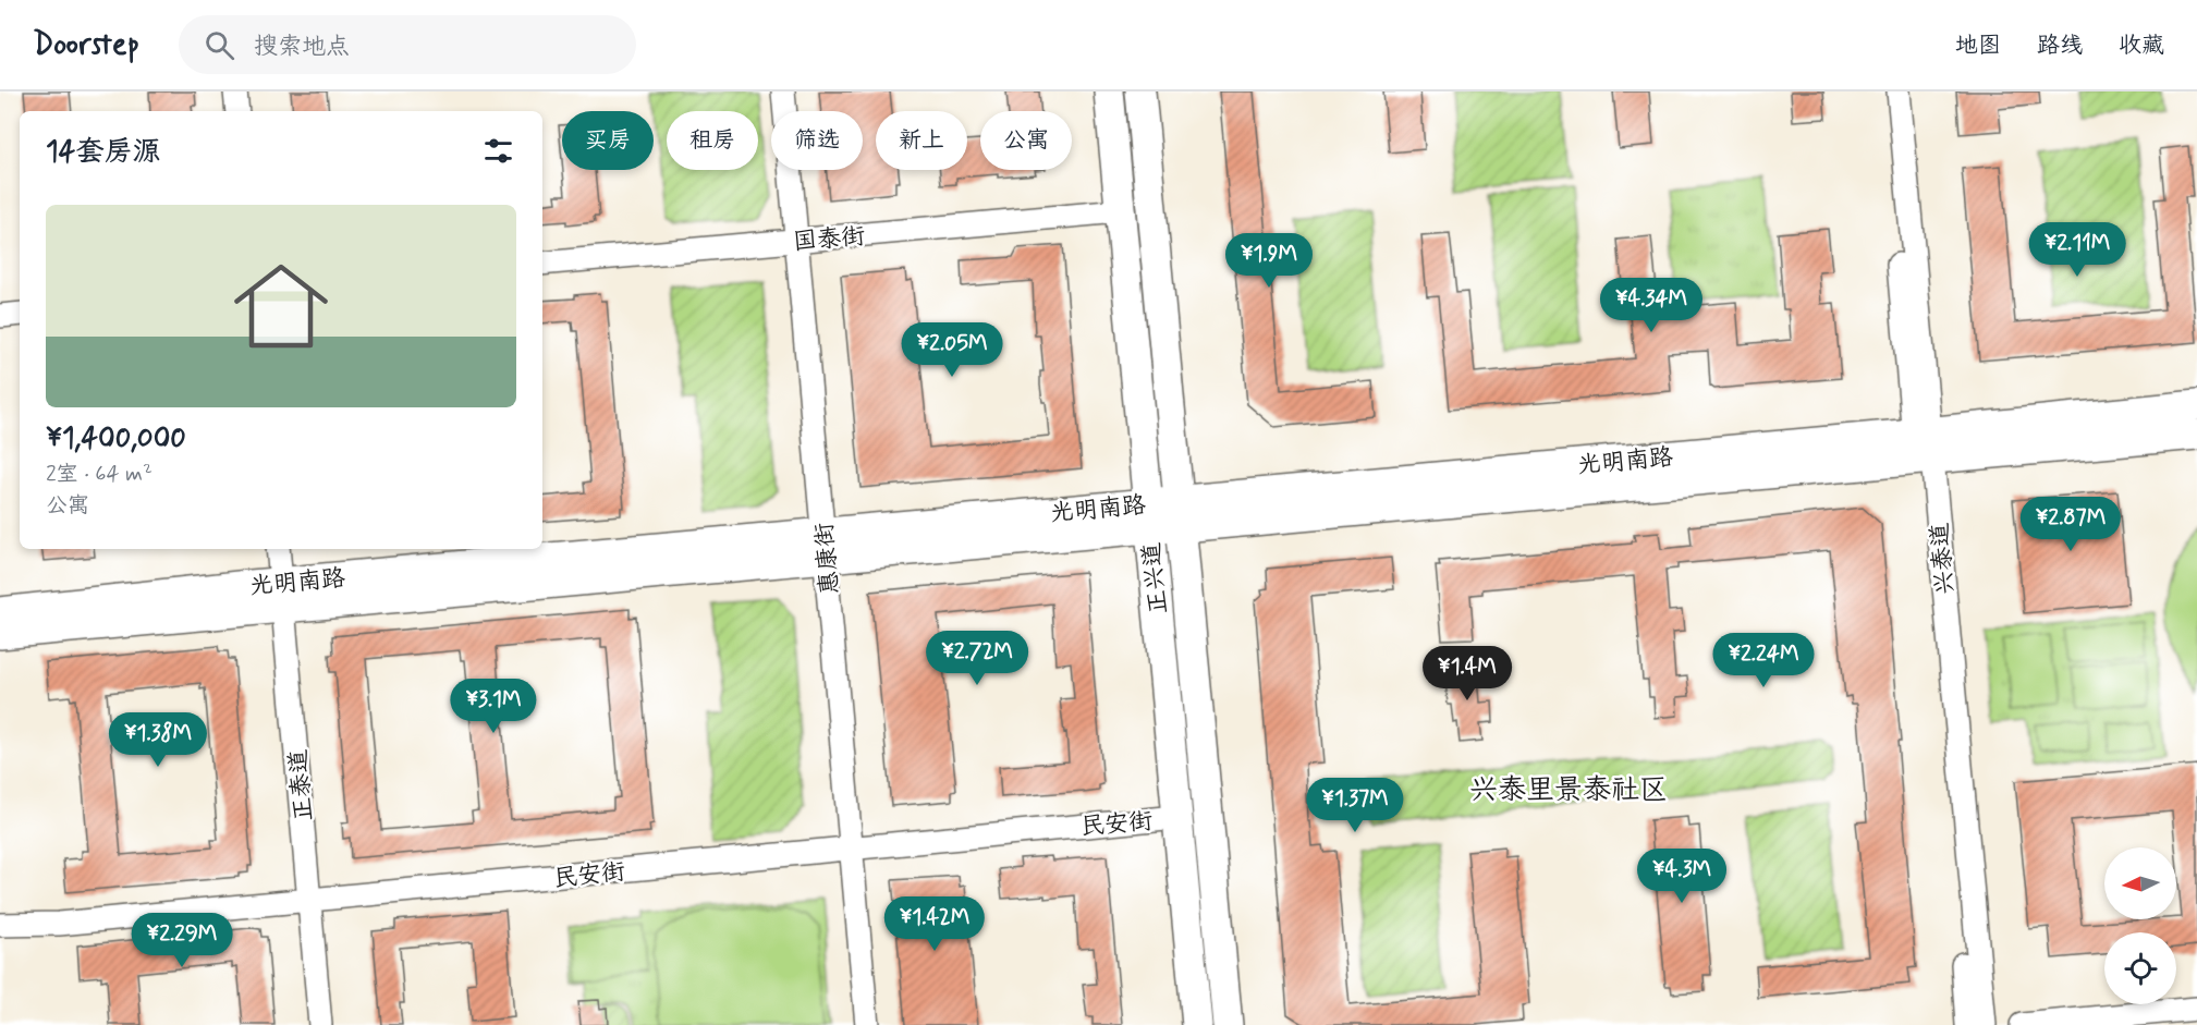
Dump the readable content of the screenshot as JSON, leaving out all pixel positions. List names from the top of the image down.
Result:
{
  "streets": {
    "main road": ["光明南路", "正兴道"],
    "street": [
      "国泰街",
      "惠康街",
      "兴泰道",
      "正泰道",
      "民安街"
    ]
  },
  "crossings": [
    ["国泰街", "惠康街"],
    ["国泰街", "正兴道"],
    ["光明南路", "惠康街"],
    ["光明南路", "兴泰道"],
    ["光明南路", "正兴道"],
    ["光明南路", "正泰道"],
    ["惠康街", "民安街"],
    ["正兴道", "民安街"],
    ["正泰道", "民安街"]
  ],
  "districts": ["兴泰里景泰社区"],
  "north": "left",
  "page": {
    "header": "Doorstep",
    "search": "搜索地点",
    "nav": ["地图", "路线", "收藏"],
    "chip": [
      "买房",
      "租房",
      "筛选",
      "新上",
      "公寓"
    ],
    "heading": "14套房源",
    "list": [
      {
        "name": "¥1,400,000",
        "note": "2室 · 64 m² · 公寓"
      }
    ],
    "price": [
      "¥2.11M",
      "¥1.9M",
      "¥4.34M",
      "¥2.05M",
      "¥2.87M",
      "¥2.72M",
      "¥2.24M",
      "¥1.4M",
      "¥3.1M",
      "¥1.38M",
      "¥1.37M",
      "¥4.3M",
      "¥1.42M",
      "¥2.29M"
    ]
  }
}
